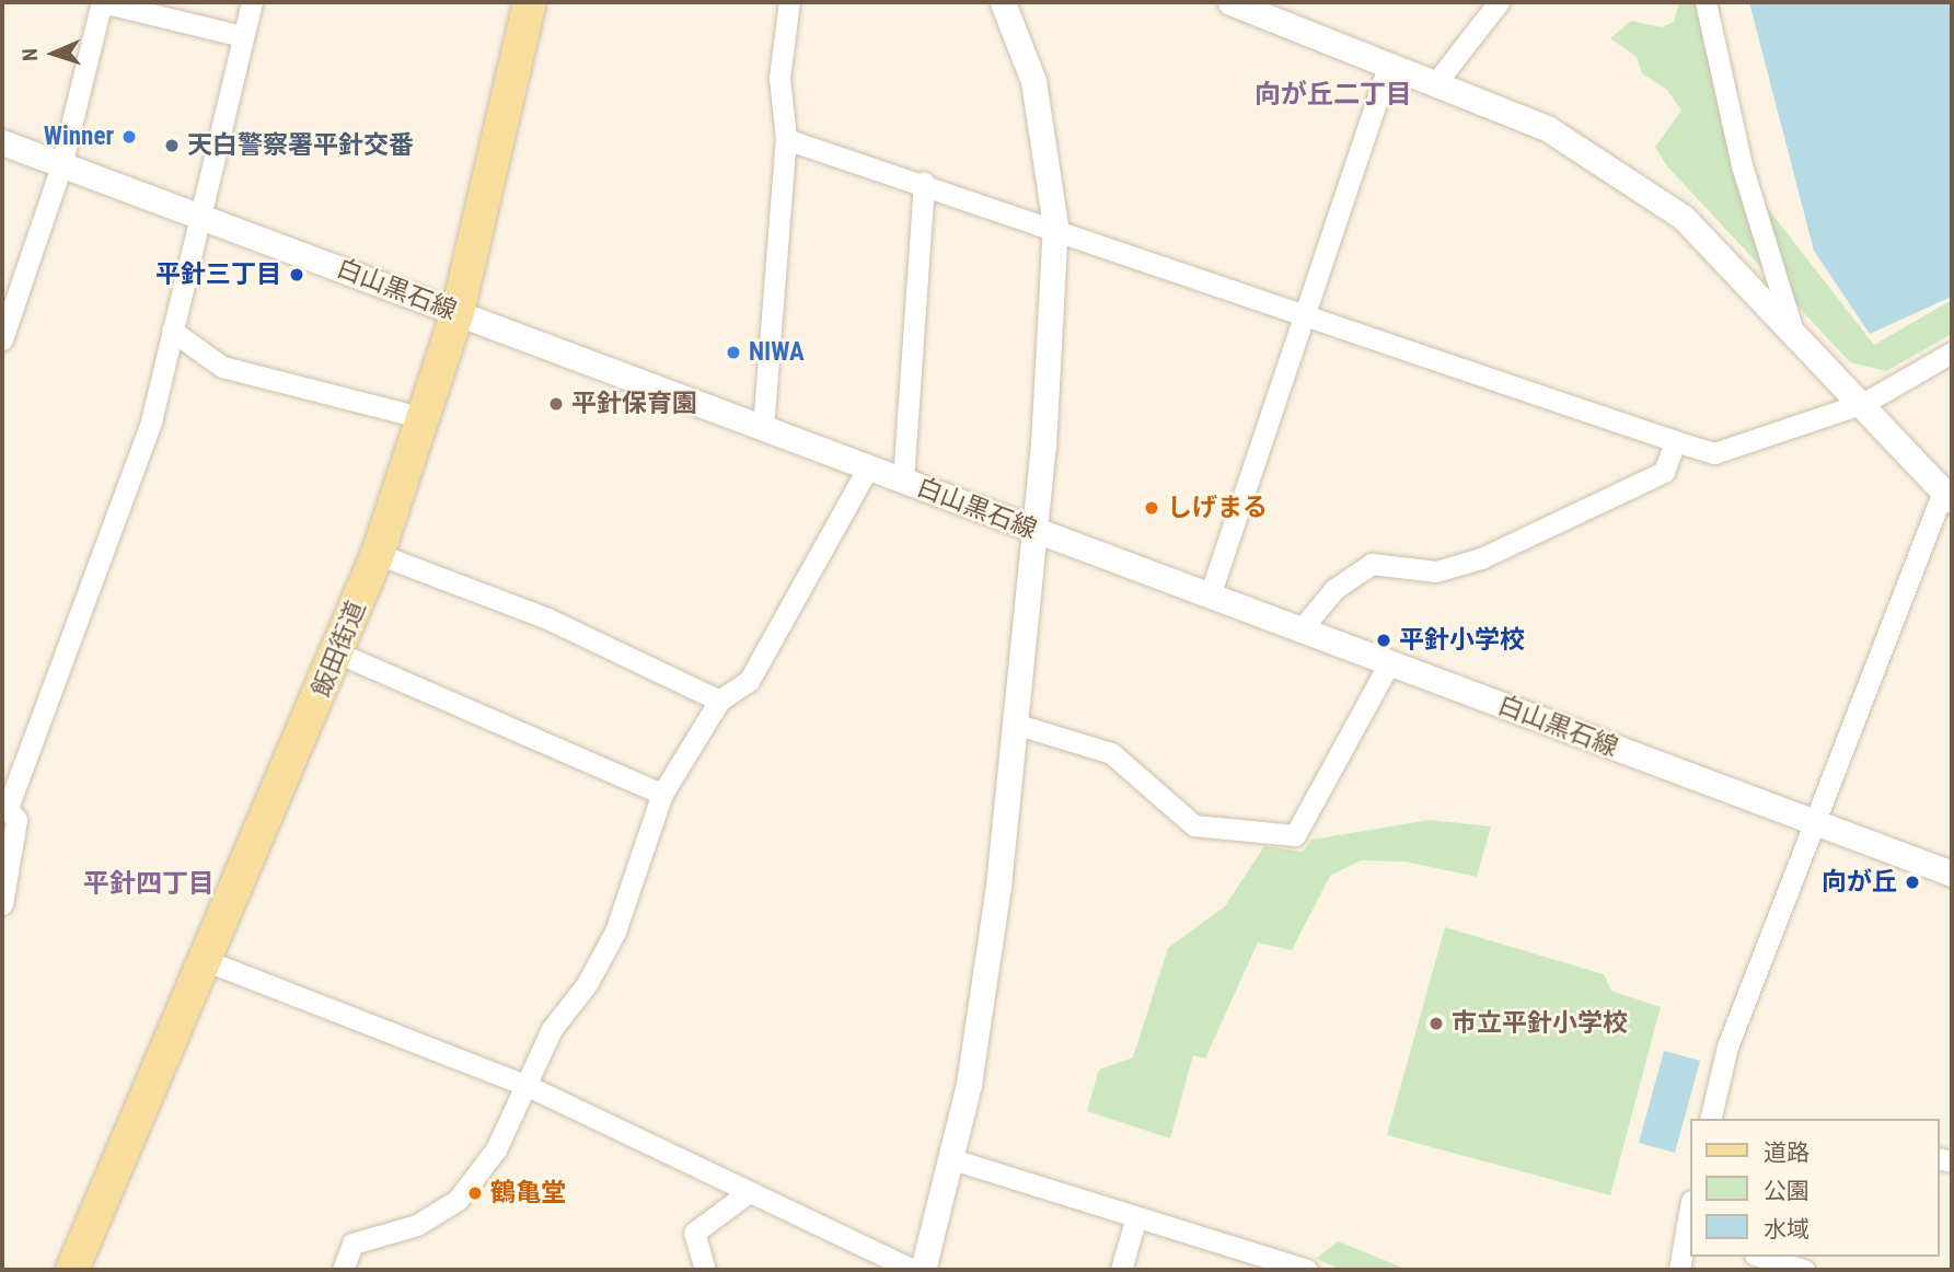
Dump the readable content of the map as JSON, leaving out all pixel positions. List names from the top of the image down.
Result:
{
  "streets": {
    "main road": ["飯田街道"],
    "street": ["白山黒石線"]
  },
  "crossings": [
    ["白山黒石線", "飯田街道"]
  ],
  "districts": ["向が丘二丁目", "平針四丁目"],
  "places": [
    "Winner",
    "天白警察署平針交番",
    "平針三丁目",
    "NIWA",
    "平針保育園",
    "しげまる",
    "平針小学校",
    "向が丘",
    "市立平針小学校",
    "鶴亀堂"
  ],
  "legend": ["道路", "公園", "水域"],
  "north": "left"
}
